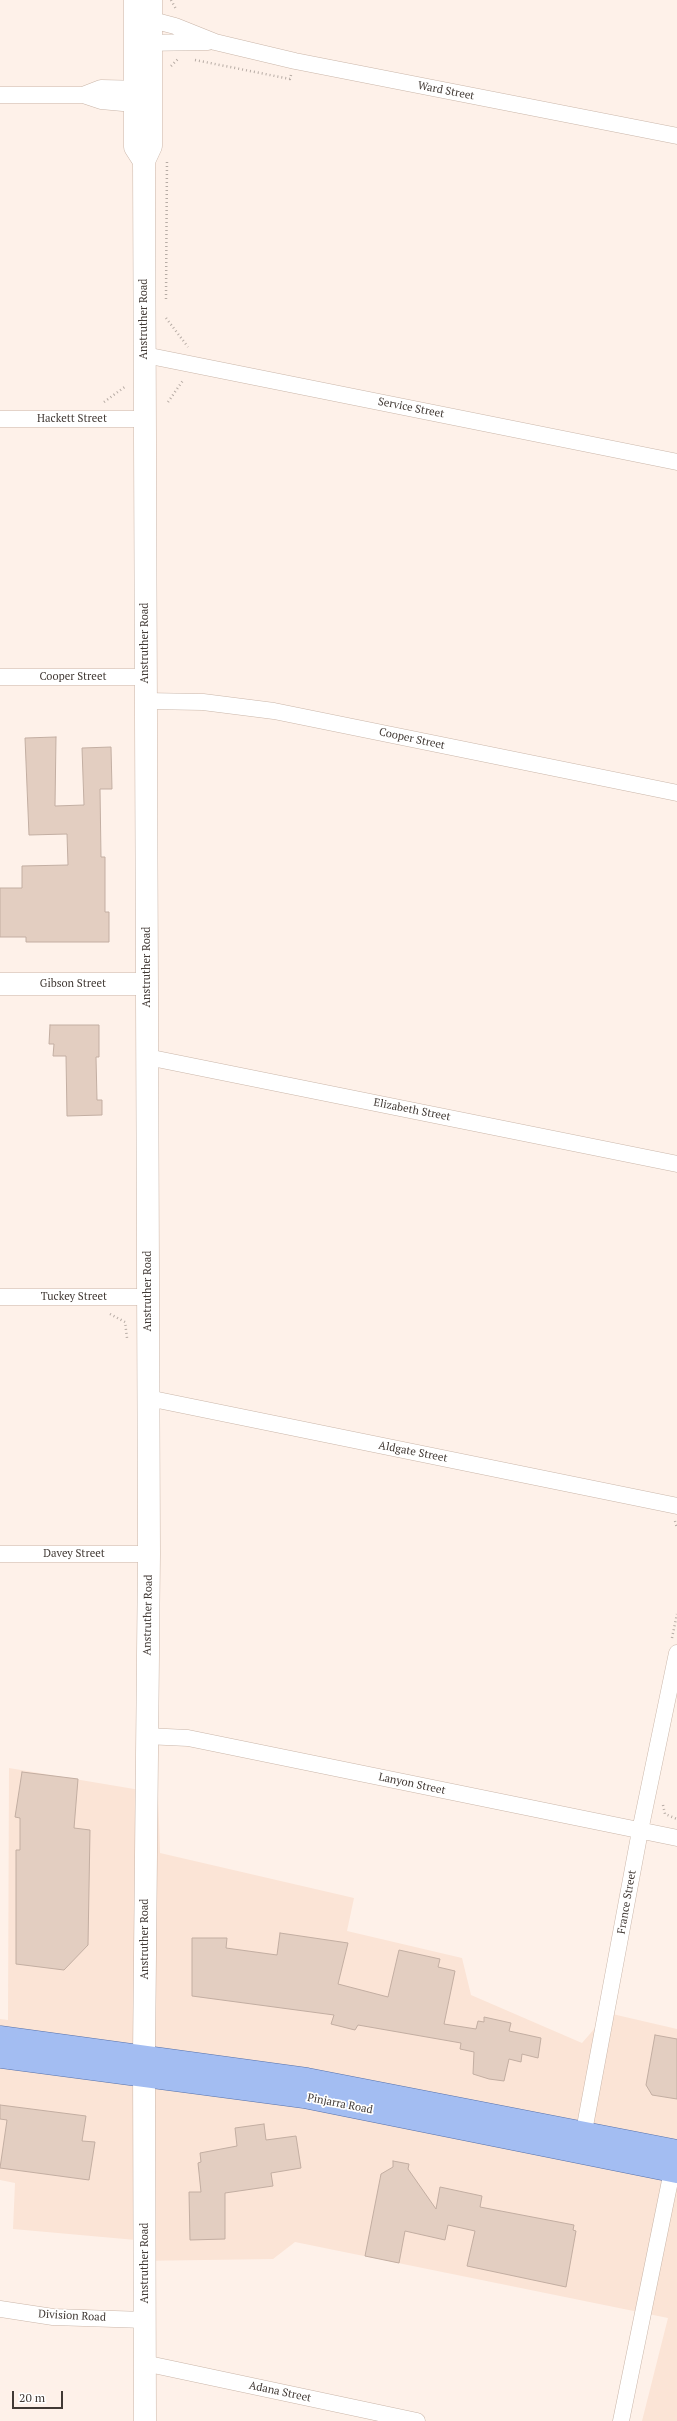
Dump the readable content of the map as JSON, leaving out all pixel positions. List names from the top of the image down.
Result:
{
  "streets": {
    "main road": ["Anstruther Road", "Gibson Street", "Pinjarra Road"],
    "street": [
      "Ward Street",
      "Service Street",
      "Hackett Street",
      "Cooper Street",
      "Elizabeth Street",
      "Tuckey Street",
      "Aldgate Street",
      "Davey Street",
      "Lanyon Street",
      "France Street",
      "Division Road",
      "Adana Street"
    ]
  },
  "crossings": [
    ["Ward Street", "Anstruther Road"],
    ["Anstruther Road", "Service Street"],
    ["Anstruther Road", "Hackett Street"],
    ["Anstruther Road", "Cooper Street"],
    ["Anstruther Road", "Gibson Street"],
    ["Anstruther Road", "Elizabeth Street"],
    ["Anstruther Road", "Tuckey Street"],
    ["Anstruther Road", "Aldgate Street"],
    ["Anstruther Road", "Davey Street"],
    ["Anstruther Road", "Lanyon Street"],
    ["Anstruther Road", "Pinjarra Road"],
    ["Anstruther Road", "Division Road"],
    ["Anstruther Road", "Adana Street"],
    ["Lanyon Street", "France Street"],
    ["France Street", "Pinjarra Road"]
  ],
  "scale_bar": "20 m"
}
